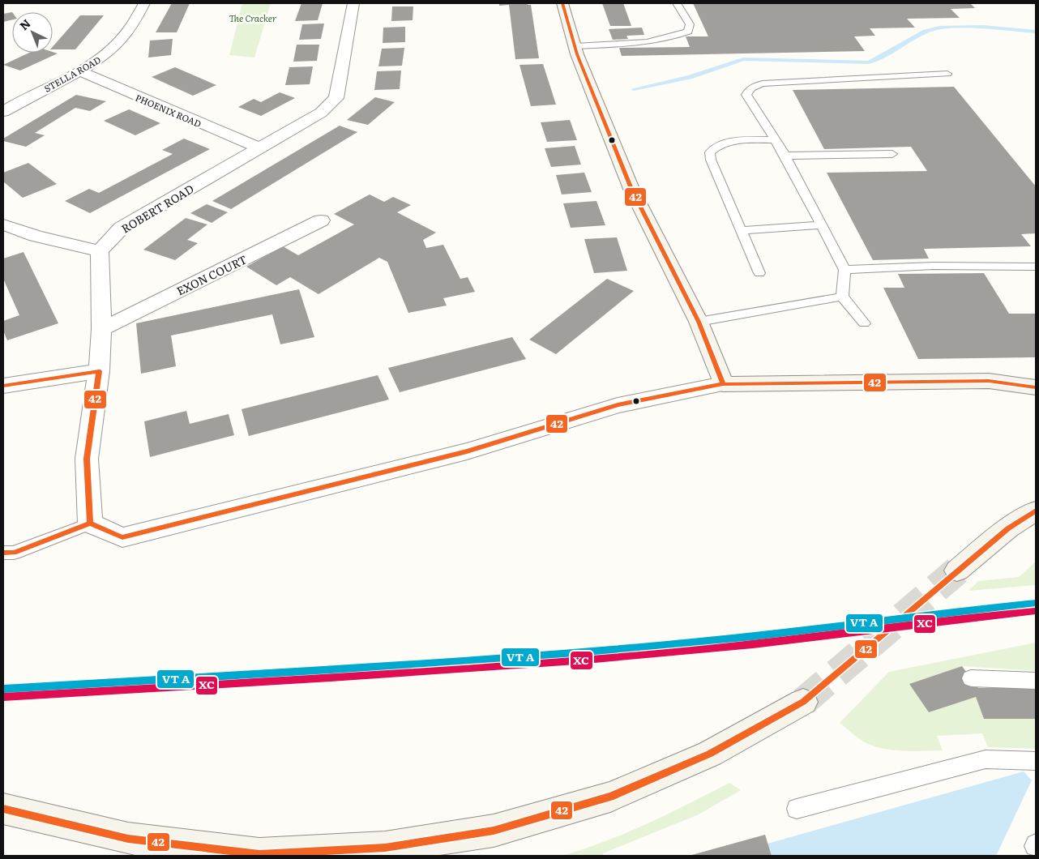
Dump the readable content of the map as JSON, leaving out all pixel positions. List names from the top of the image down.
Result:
{
  "streets": {
    "street": [
      "STELLA ROAD",
      "PHOENIX ROAD",
      "ROBERT ROAD",
      "EXON COURT"
    ]
  },
  "crossings": [
    ["STELLA ROAD", "PHOENIX ROAD"],
    ["PHOENIX ROAD", "ROBERT ROAD"]
  ],
  "parks": ["The Cracker"],
  "lines": ["transit line 42", "transit line XC"],
  "north": "top left"
}
